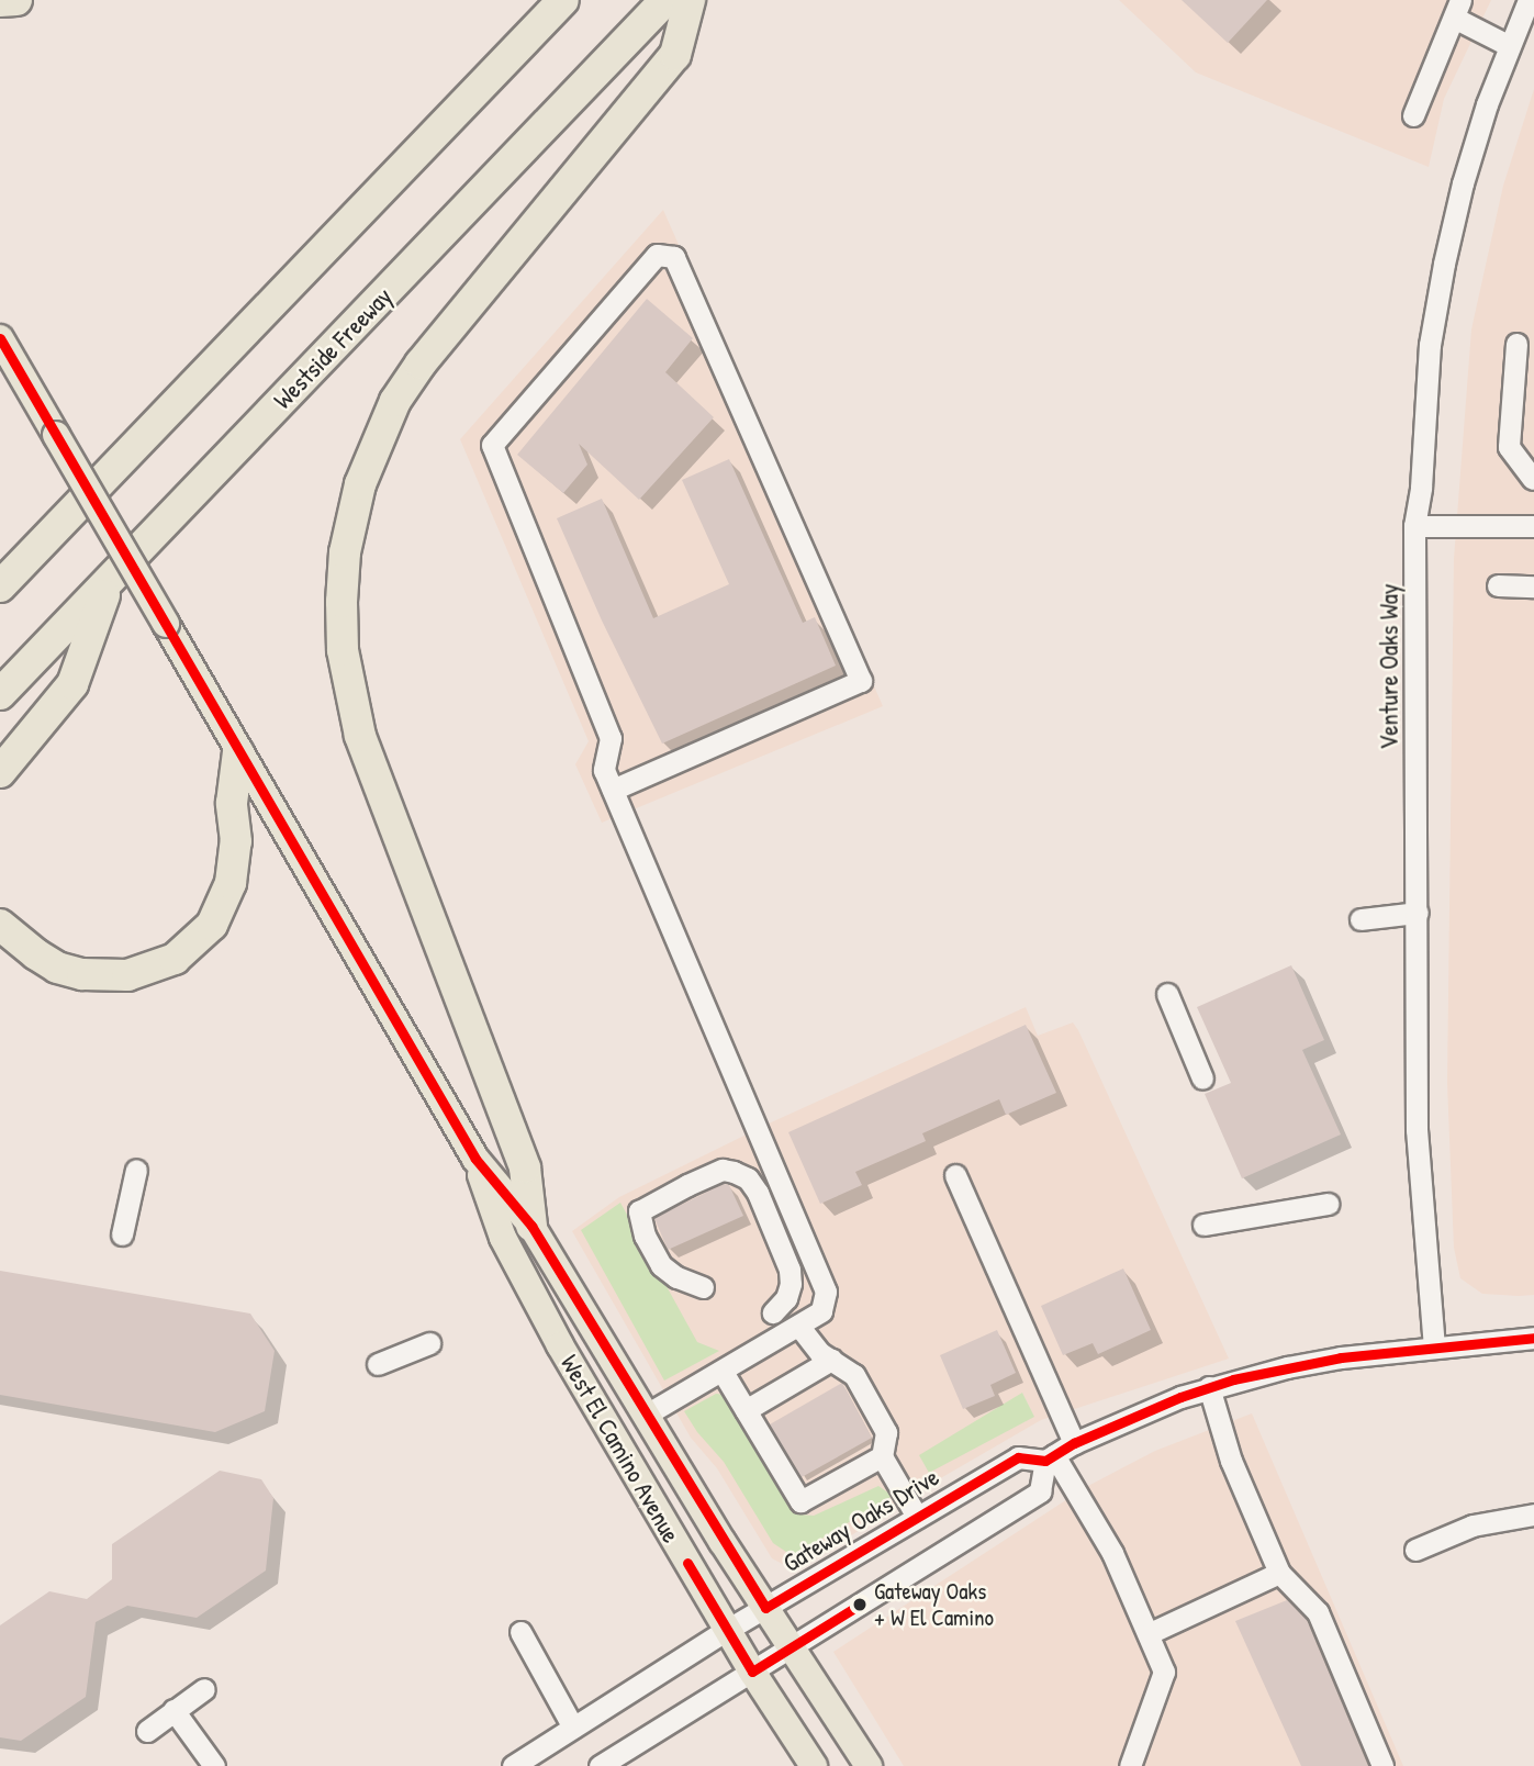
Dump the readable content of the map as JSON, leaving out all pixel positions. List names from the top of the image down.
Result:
{
  "streets": {
    "highway": ["Westside Freeway"],
    "main road": ["West El Camino Avenue"],
    "street": ["Venture Oaks Way", "Gateway Oaks Drive"]
  },
  "crossings": [
    ["Venture Oaks Way", "Gateway Oaks Drive"],
    ["West El Camino Avenue", "Gateway Oaks Drive"]
  ],
  "places": ["Gateway Oaks + W El Camino"]
}
